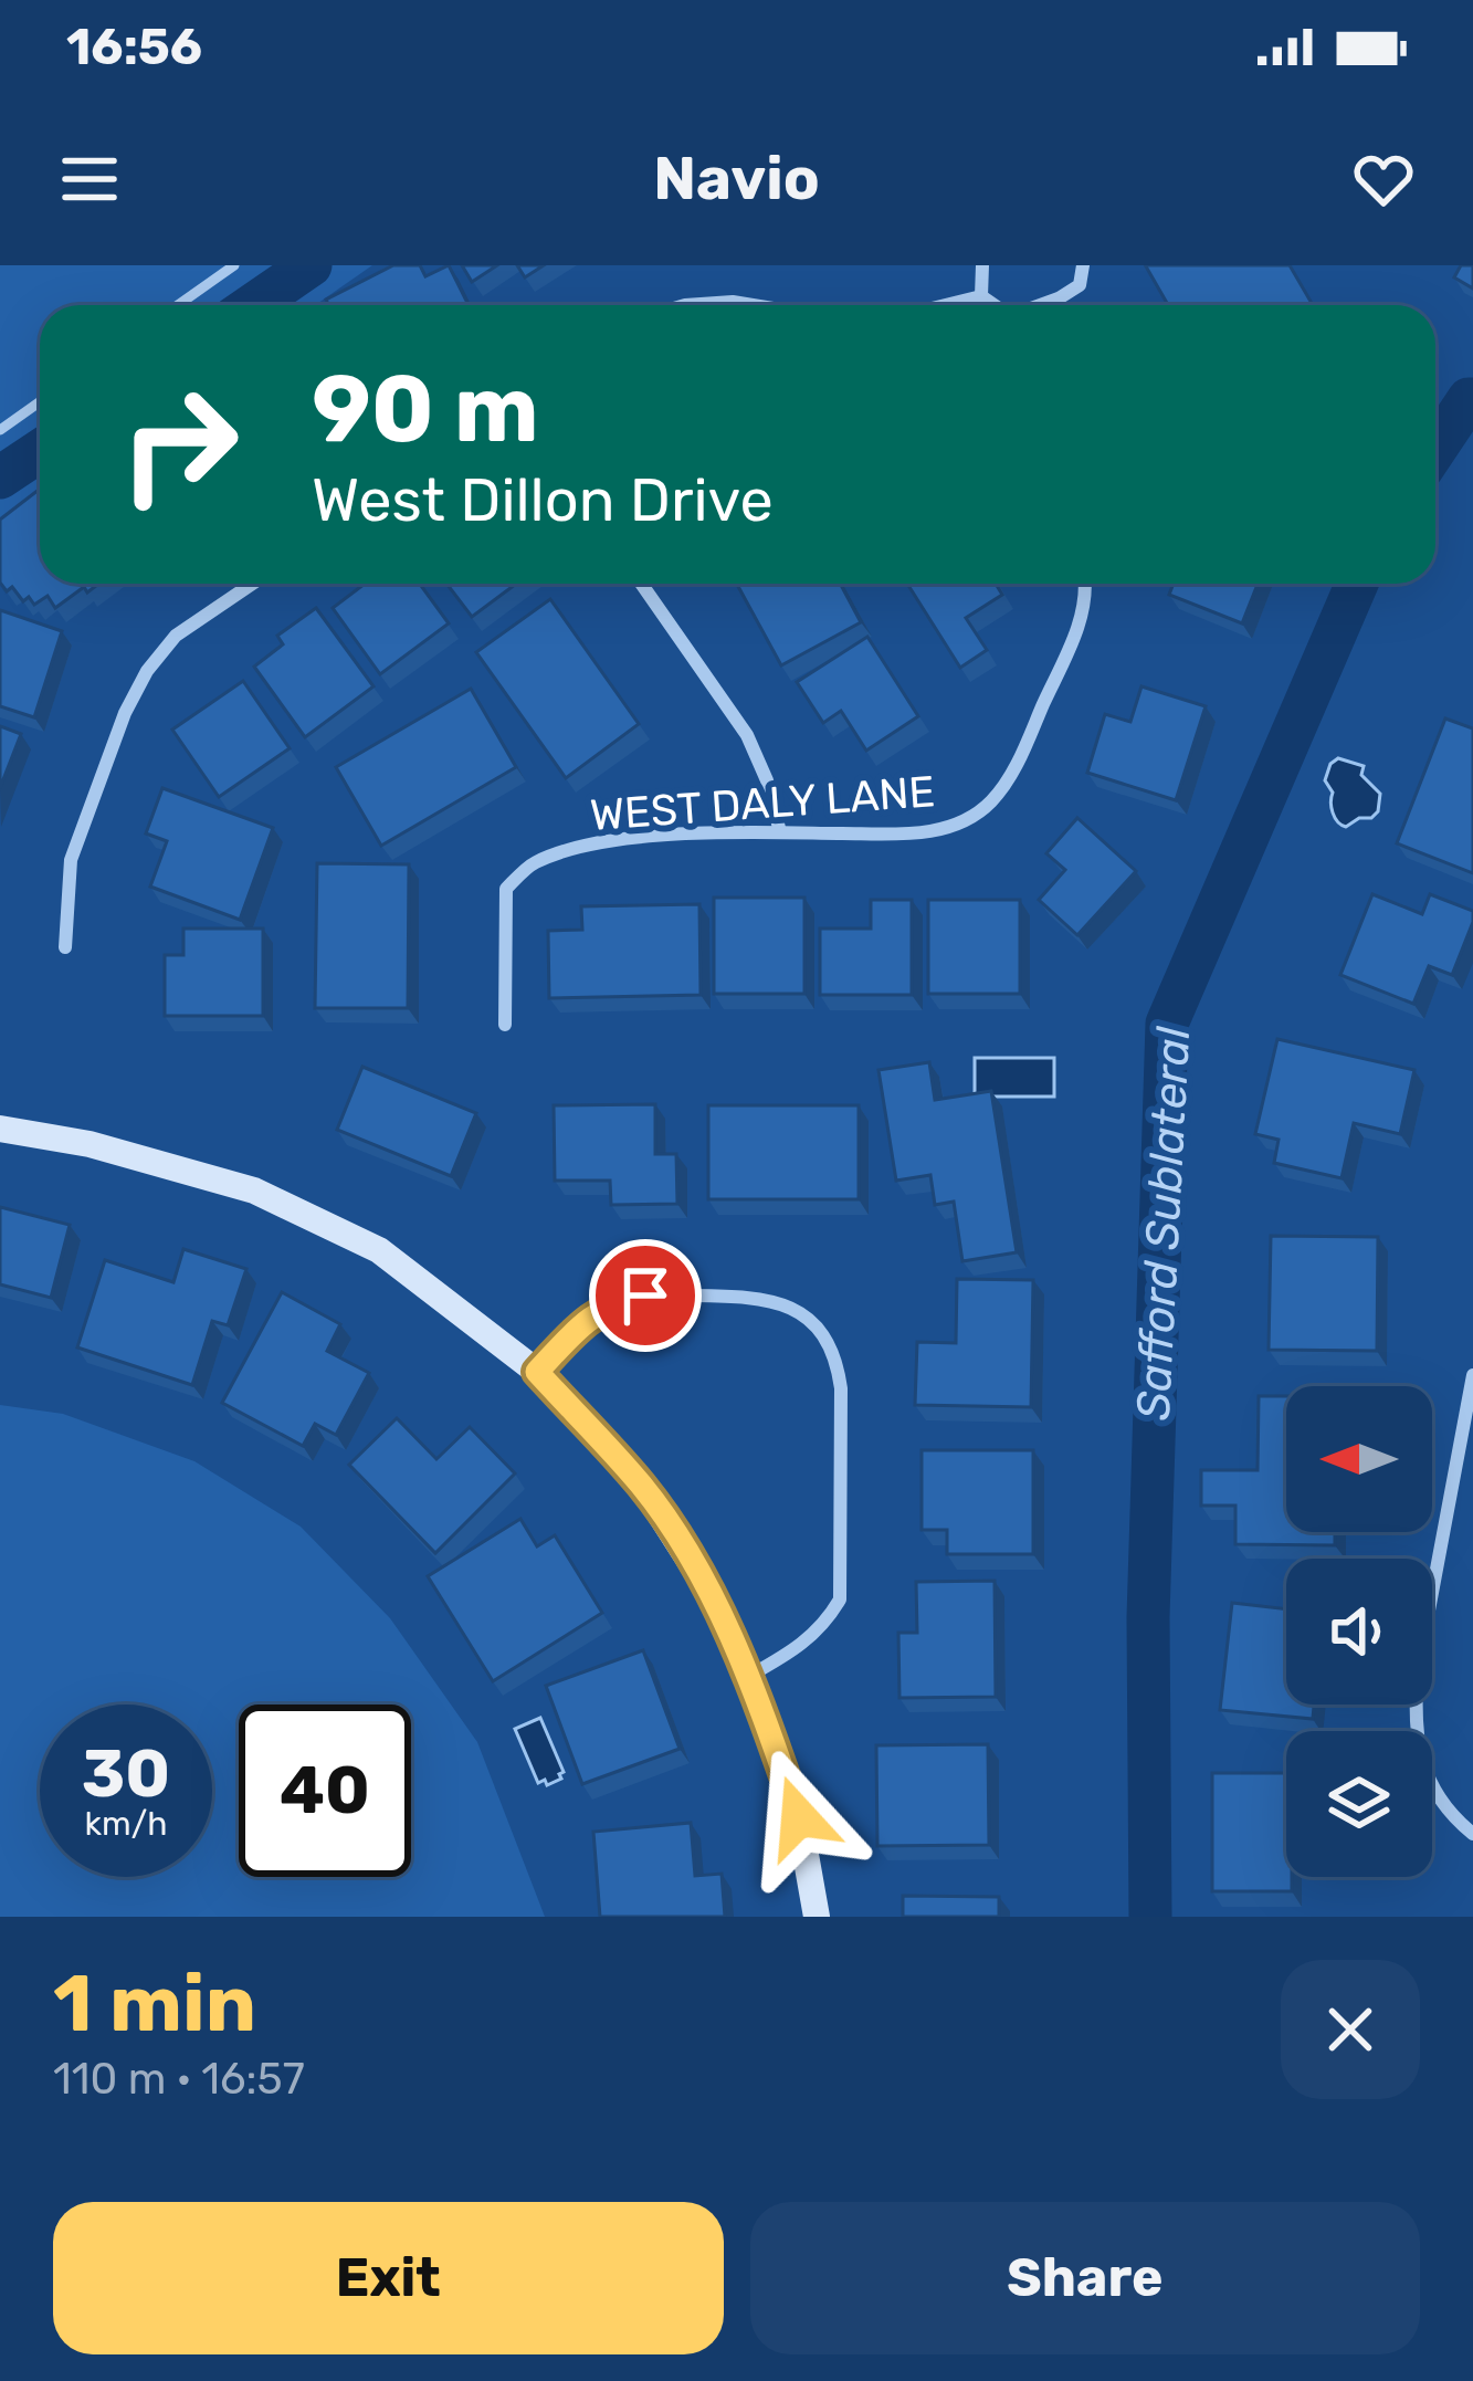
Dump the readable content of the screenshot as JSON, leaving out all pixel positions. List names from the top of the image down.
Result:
{
  "streets": {
    "street": ["WEST DALY LANE"]
  },
  "water": ["Safford Sublateral"],
  "north": "left",
  "page": {
    "status": "16:56",
    "header": "Navio",
    "turn": ["90 m", "West Dillon Drive"],
    "speed": "30 km/h",
    "limit": "40",
    "heading": ["1 min", "110 m · 16:57"],
    "buttons": ["Exit", "Share"]
  }
}
